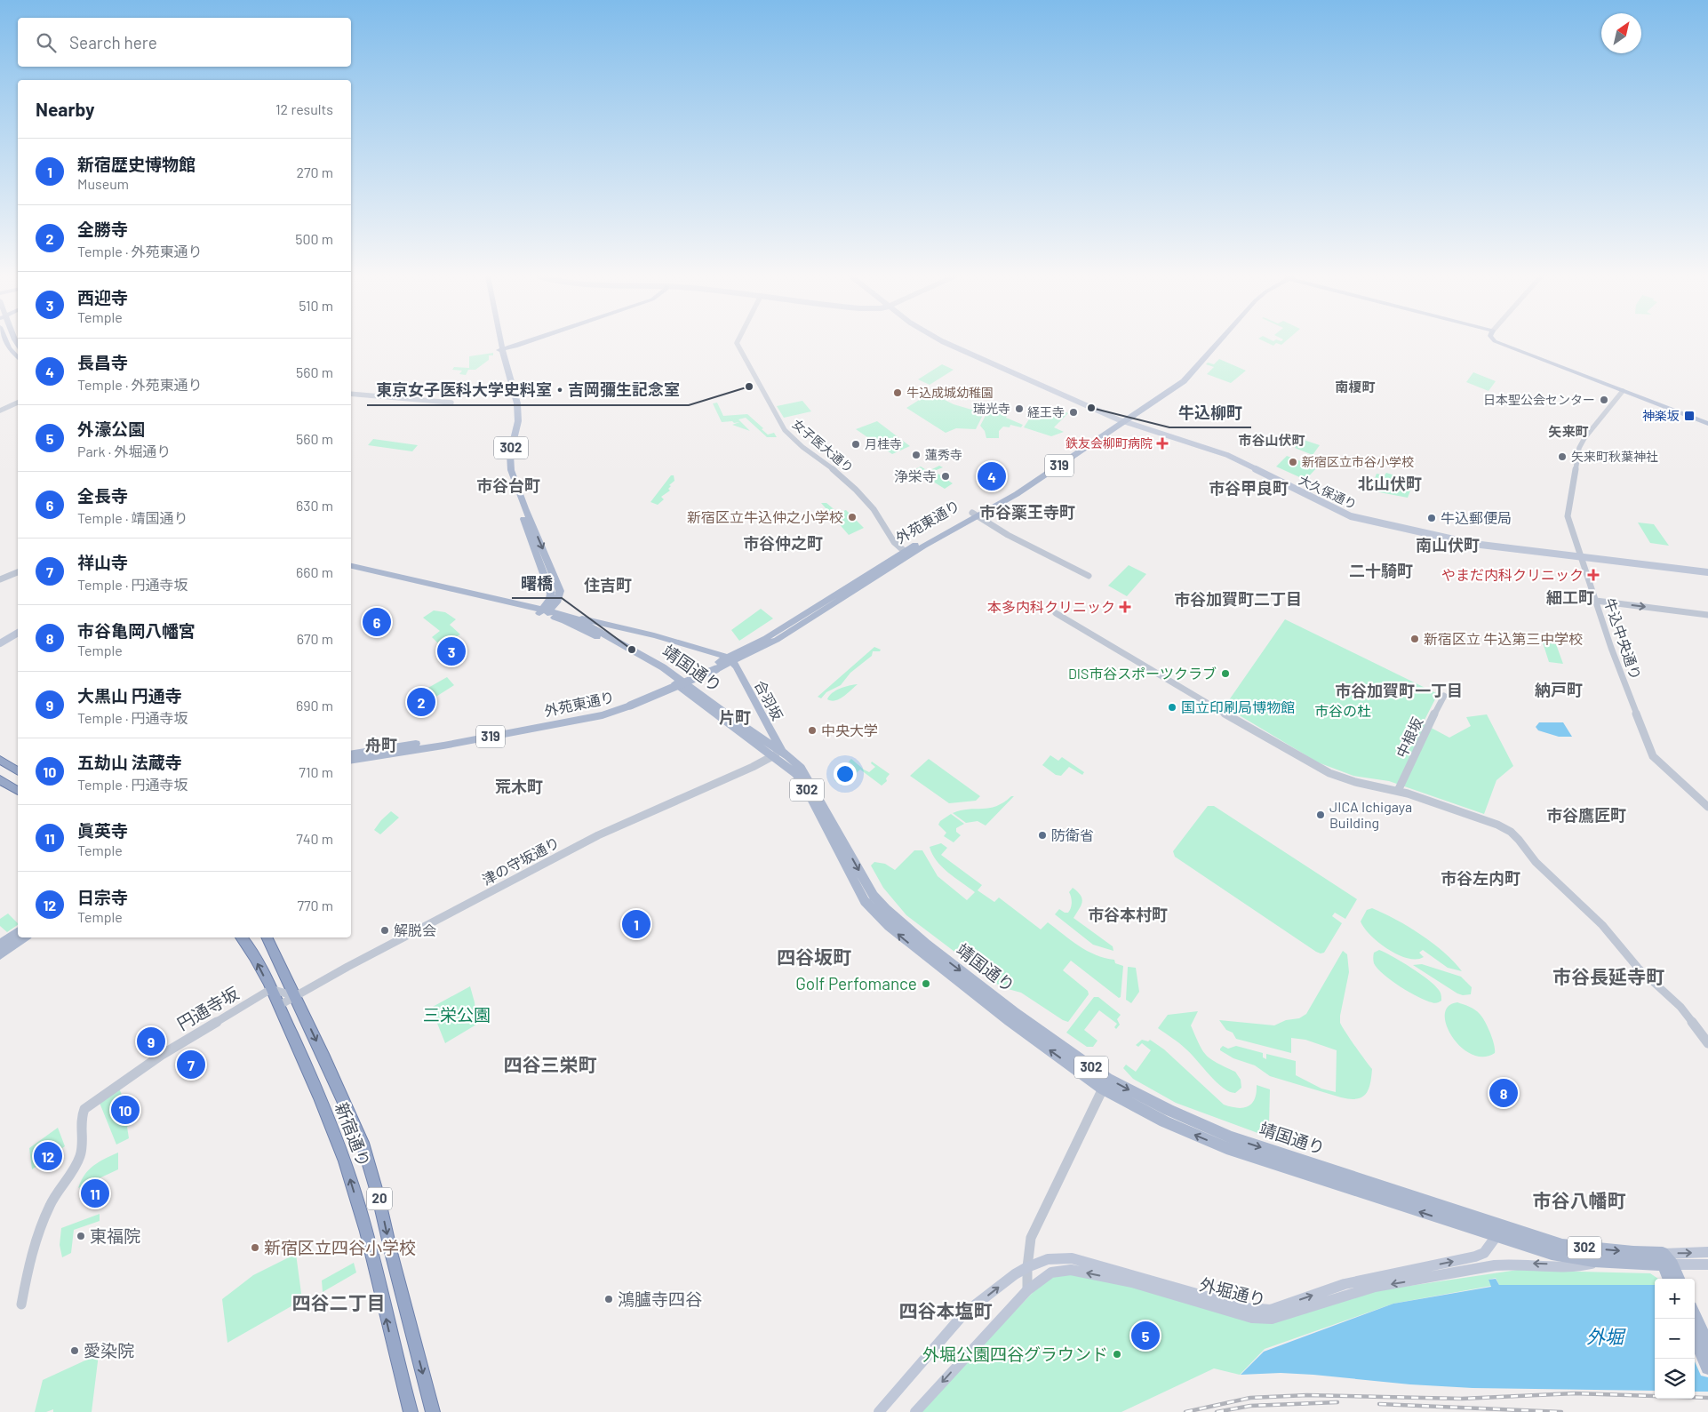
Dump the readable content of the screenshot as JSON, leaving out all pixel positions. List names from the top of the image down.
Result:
{
  "streets": {
    "highway": ["新宿通り", "20"],
    "main road": [
      "302",
      "319",
      "大久保通り",
      "外苑東通り",
      "靖国通り",
      "合羽坂",
      "外堀通り"
    ],
    "street": [
      "女子医大通り",
      "牛込中央通り",
      "中根坂",
      "津の守坂通り",
      "円通寺坂"
    ]
  },
  "crossings": [
    ["女子医大通り", "外苑東通り"],
    ["302", "外苑東通り"],
    ["302", "靖国通り"],
    ["302", "合羽坂"],
    ["大久保通り", "外苑東通り"],
    ["大久保通り", "牛込中央通り"],
    ["外苑東通り", "合羽坂"],
    ["靖国通り", "合羽坂"],
    ["靖国通り", "津の守坂通り"],
    ["靖国通り", "外堀通り"],
    ["合羽坂", "津の守坂通り"],
    ["津の守坂通り", "新宿通り"],
    ["円通寺坂", "新宿通り"]
  ],
  "districts": [
    "南榎町",
    "矢来町",
    "市谷山伏町",
    "北山伏町",
    "市谷台町",
    "市谷甲良町",
    "市谷薬王寺町",
    "市谷仲之町",
    "南山伏町",
    "二十騎町",
    "住吉町",
    "細工町",
    "市谷加賀町二丁目",
    "納戸町",
    "市谷加賀町一丁目",
    "片町",
    "舟町",
    "荒木町",
    "市谷鷹匠町",
    "市谷左内町",
    "市谷本村町",
    "四谷坂町",
    "市谷長延寺町",
    "四谷三栄町",
    "市谷八幡町",
    "四谷二丁目",
    "四谷本塩町"
  ],
  "water": ["外堀"],
  "parks": ["市谷の杜", "三栄公園"],
  "places": {
    "other": [
      "東京女子医科大学史料室・吉岡彌生記念室",
      "牛込成城幼稚園",
      "日本聖公会センター",
      "牛込柳町",
      "瑞光寺",
      "経王寺",
      "月桂寺",
      "蓮秀寺",
      "矢来町秋葉神社",
      "新宿区立市谷小学校",
      "浄栄寺",
      "新宿区立牛込仲之小学校",
      "牛込郵便局",
      "新宿区立 牛込第三中学校",
      "曙橋",
      "DIS市谷スポーツクラブ",
      "国立印刷局博物館",
      "中央大学",
      "JICA Ichigaya Building",
      "防衛省",
      "解脱会",
      "Golf Perfomance",
      "東福院",
      "新宿区立四谷小学校",
      "鴻臚寺四谷",
      "愛染院",
      "外堀公園四谷グラウンド"
    ],
    "transit": ["神楽坂"],
    "health": ["鉄友会柳町病院", "やまだ内科クリニック", "本多内科クリニック"]
  },
  "north": "top right",
  "page": {
    "search": "Search here",
    "heading": ["Nearby", "12 results"],
    "list": [
      {
        "mark": "1",
        "name": "新宿歴史博物館",
        "note": "Museum",
        "value": "270 m"
      },
      {
        "mark": "2",
        "name": "全勝寺",
        "note": "Temple · 外苑東通り",
        "value": "500 m"
      },
      {
        "mark": "3",
        "name": "西迎寺",
        "note": "Temple",
        "value": "510 m"
      },
      {
        "mark": "4",
        "name": "長昌寺",
        "note": "Temple · 外苑東通り",
        "value": "560 m"
      },
      {
        "mark": "5",
        "name": "外濠公園",
        "note": "Park · 外堀通り",
        "value": "560 m"
      },
      {
        "mark": "6",
        "name": "全長寺",
        "note": "Temple · 靖国通り",
        "value": "630 m"
      },
      {
        "mark": "7",
        "name": "祥山寺",
        "note": "Temple · 円通寺坂",
        "value": "660 m"
      },
      {
        "mark": "8",
        "name": "市谷亀岡八幡宮",
        "note": "Temple",
        "value": "670 m"
      },
      {
        "mark": "9",
        "name": "大黒山 円通寺",
        "note": "Temple · 円通寺坂",
        "value": "690 m"
      },
      {
        "mark": "10",
        "name": "五劫山 法蔵寺",
        "note": "Temple · 円通寺坂",
        "value": "710 m"
      },
      {
        "mark": "11",
        "name": "眞英寺",
        "note": "Temple",
        "value": "740 m"
      },
      {
        "mark": "12",
        "name": "日宗寺",
        "note": "Temple",
        "value": "770 m"
      }
    ],
    "pins": [
      "4",
      "6",
      "3",
      "2",
      "1",
      "9",
      "7",
      "8",
      "10",
      "12",
      "11",
      "5"
    ],
    "map_buttons": ["+", "−"]
  }
}
